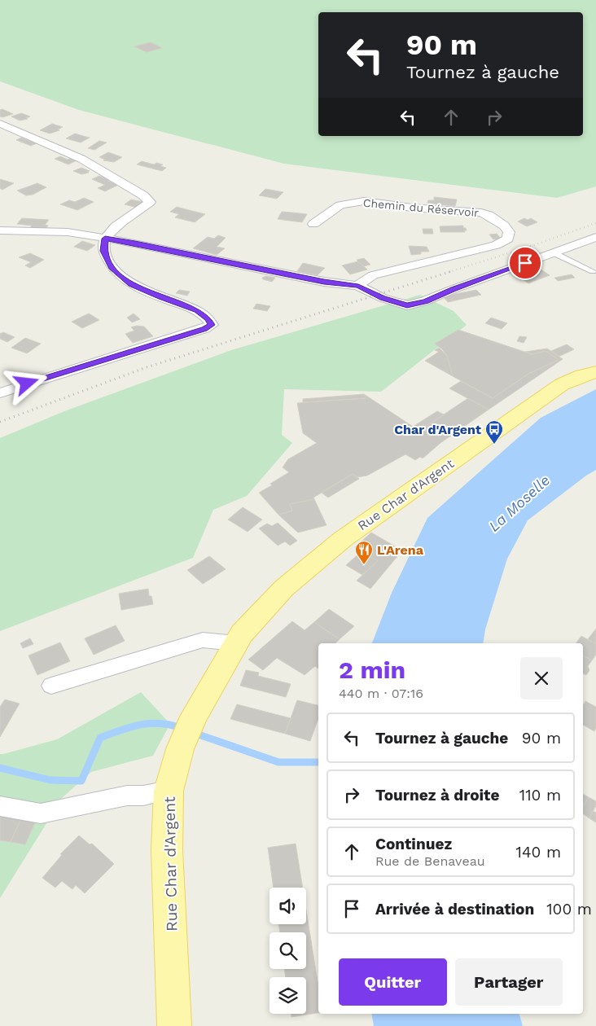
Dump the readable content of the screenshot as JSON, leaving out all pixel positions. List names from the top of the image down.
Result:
{
  "streets": {
    "main road": ["Rue Char d'Argent"],
    "street": ["Chemin du Réservoir"]
  },
  "water": ["La Moselle"],
  "places": {
    "bus stop": ["Char d'Argent"],
    "restaurant": ["L'Arena"]
  },
  "page": {
    "turn": ["90 m", "Tournez à gauche"],
    "heading": ["2 min", "440 m · 07:16"],
    "list": [
      {
        "name": "Tournez à gauche",
        "value": "90 m"
      },
      {
        "name": "Tournez à droite",
        "value": "110 m"
      },
      {
        "name": "Continuez",
        "note": "Rue de Benaveau",
        "value": "140 m"
      },
      {
        "name": "Arrivée à destination",
        "value": "100 m"
      }
    ],
    "buttons": ["Quitter", "Partager"]
  }
}
